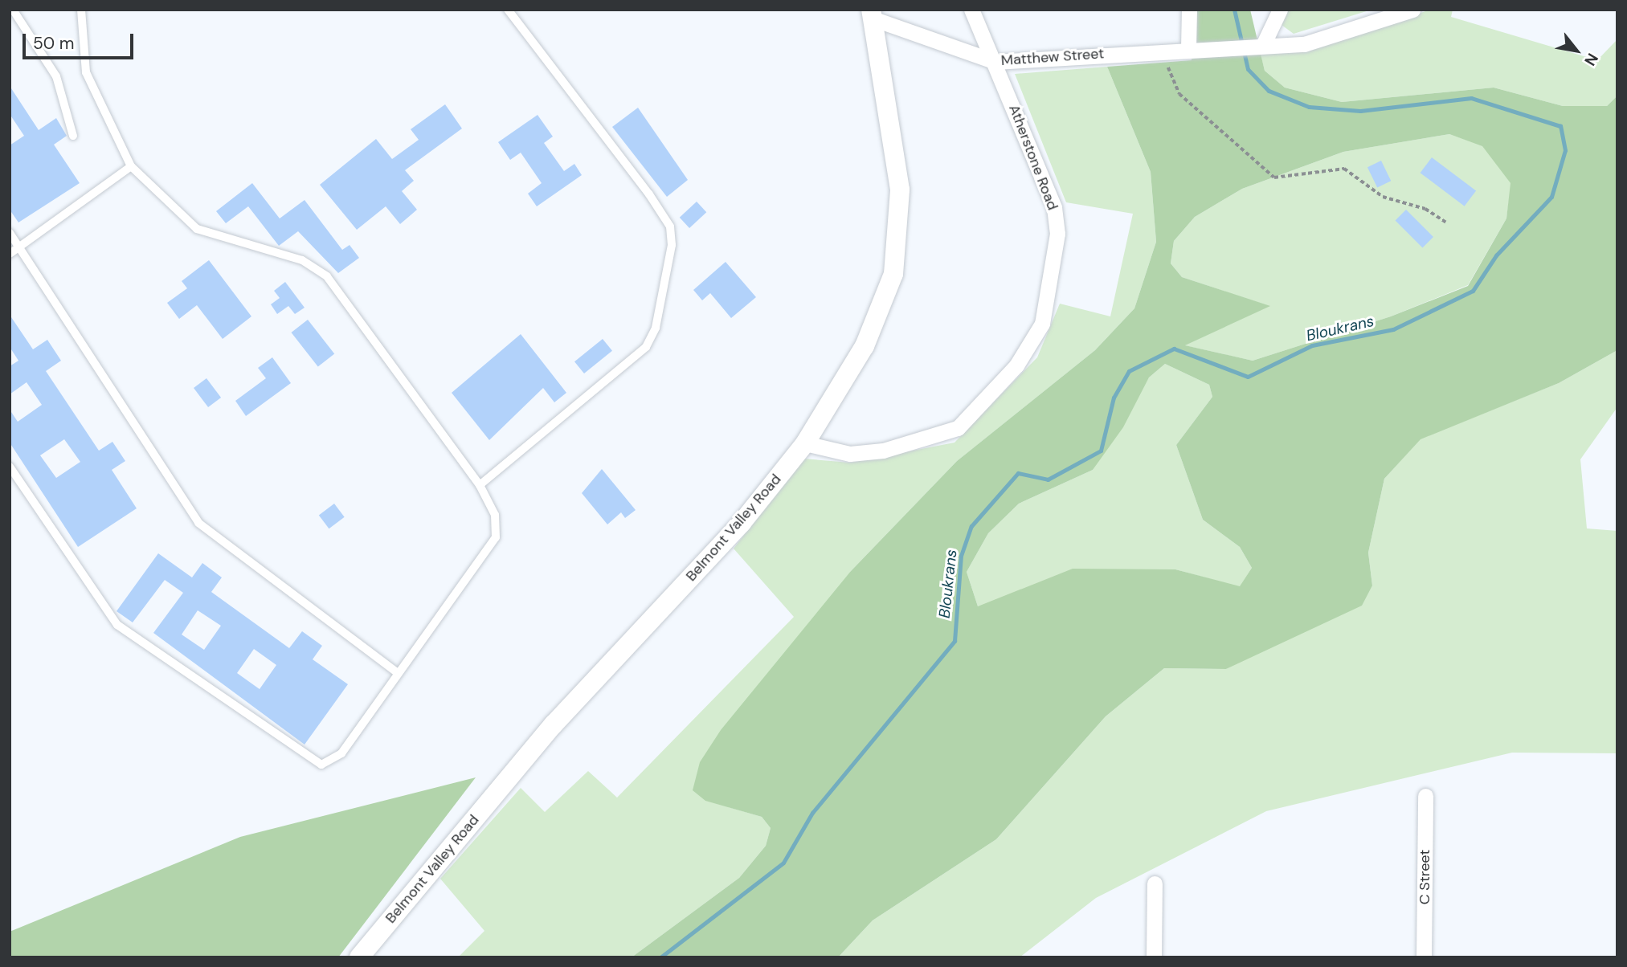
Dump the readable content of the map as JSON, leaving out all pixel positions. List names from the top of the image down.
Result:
{
  "streets": {
    "street": [
      "Matthew Street",
      "Atherstone Road",
      "Belmont Valley Road",
      "C Street"
    ]
  },
  "crossings": [
    ["Matthew Street", "Atherstone Road"],
    ["Matthew Street", "Belmont Valley Road"],
    ["Atherstone Road", "Belmont Valley Road"]
  ],
  "water": ["Bloukrans"],
  "scale_bar": "50 m",
  "north": "bottom right"
}
